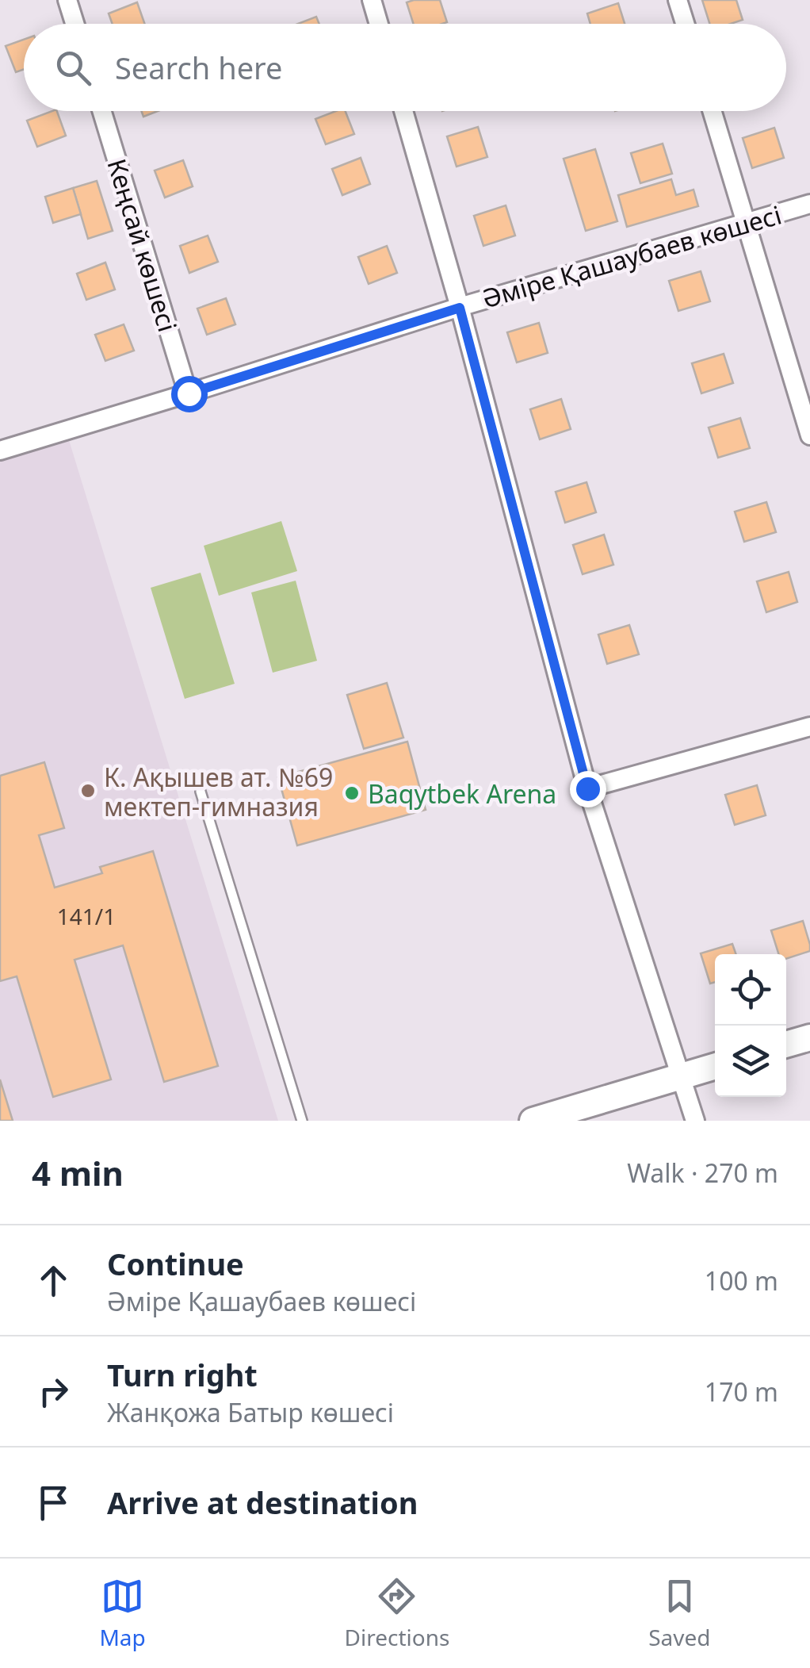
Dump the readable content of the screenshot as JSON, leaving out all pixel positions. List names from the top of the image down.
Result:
{
  "streets": {
    "street": ["Кеңсай көшесі", "Әміре Қашаубаев көшесі"]
  },
  "crossings": [
    ["Кеңсай көшесі", "Әміре Қашаубаев көшесі"]
  ],
  "places": ["К. Ақышев ат. №69 мектеп-гимназия", "Baqytbek Arena"],
  "house_numbers": ["141/1"],
  "page": {
    "search": "Search here",
    "heading": ["4 min", "Walk · 270 m"],
    "list": [
      ["Continue", "Әміре Қашаубаев көшесі", "100 m"],
      ["Turn right", "Жанқожа Батыр көшесі", "170 m"],
      "Arrive at destination"
    ],
    "nav": ["Map", "Directions", "Saved"]
  }
}
